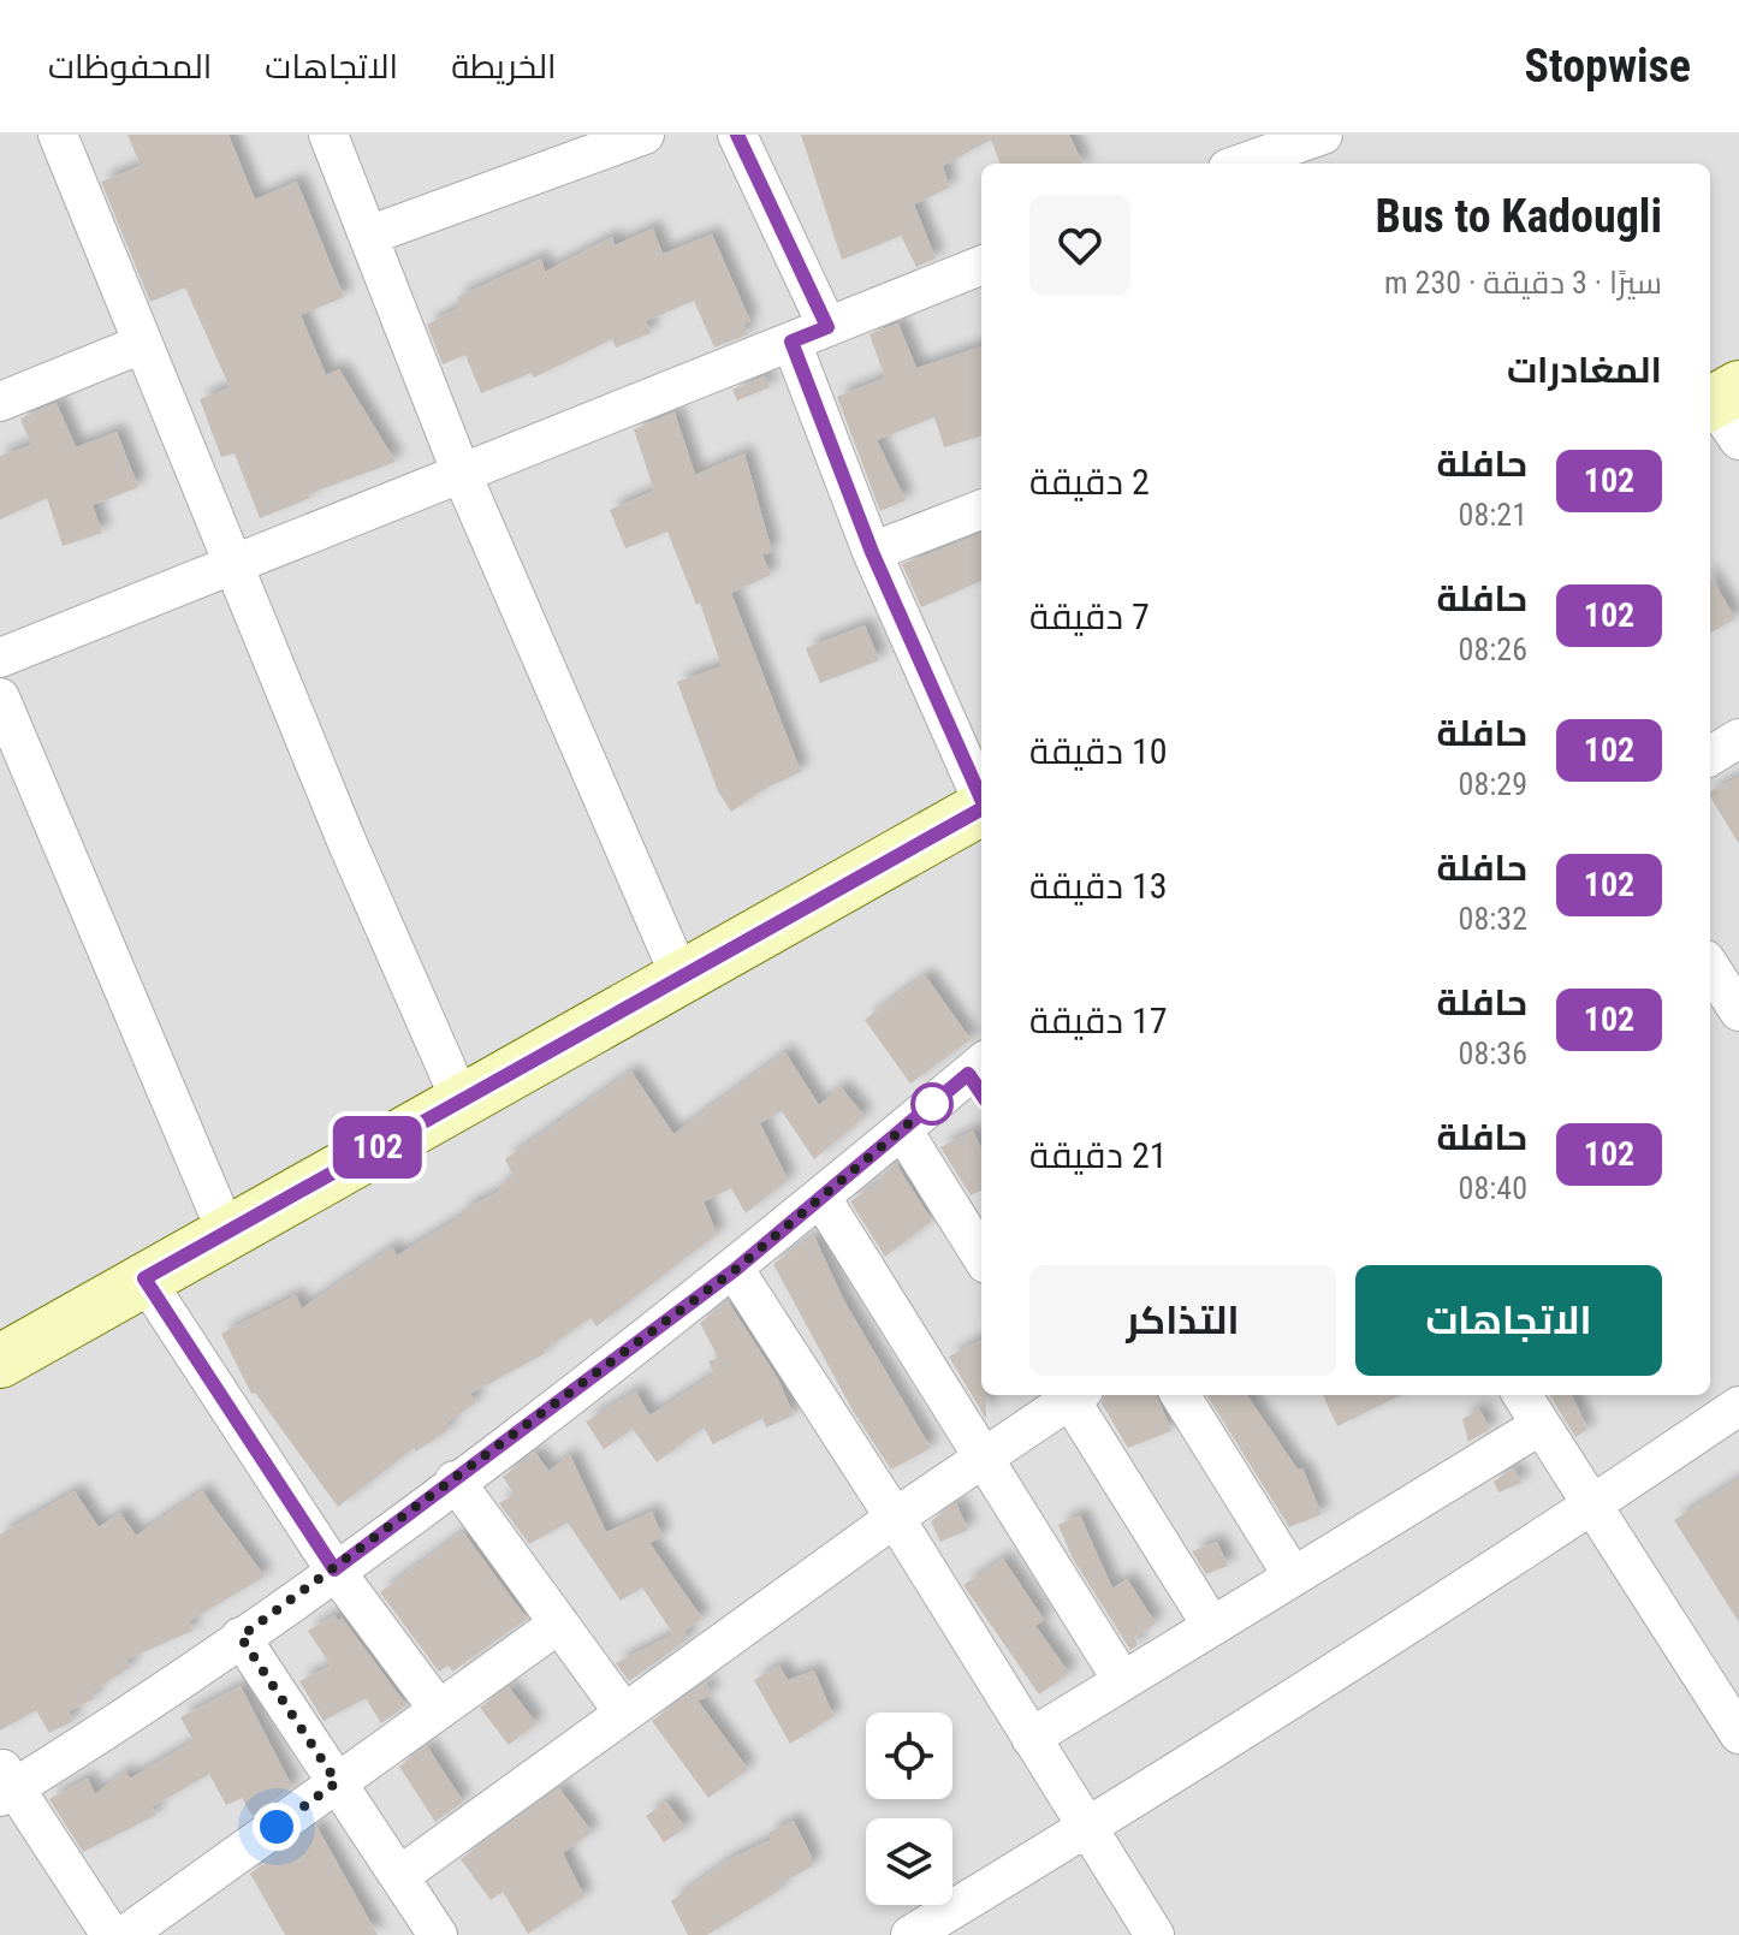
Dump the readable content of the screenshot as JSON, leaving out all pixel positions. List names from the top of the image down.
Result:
{
  "lines": ["bus line 102"],
  "page": {
    "header": "Stopwise",
    "nav": ["الخريطة", "الاتجاهات", "المحفوظات"],
    "on_map": "102",
    "heading": [
      ["Bus to Kadougli", "سيرًا · 3 دقيقة · 230 m"],
      "المغادرات"
    ],
    "list": [
      {
        "mark": "102",
        "name": "حافلة",
        "note": "08:21",
        "value": "2 دقيقة"
      },
      {
        "mark": "102",
        "name": "حافلة",
        "note": "08:26",
        "value": "7 دقيقة"
      },
      {
        "mark": "102",
        "name": "حافلة",
        "note": "08:29",
        "value": "10 دقيقة"
      },
      {
        "mark": "102",
        "name": "حافلة",
        "note": "08:32",
        "value": "13 دقيقة"
      },
      {
        "mark": "102",
        "name": "حافلة",
        "note": "08:36",
        "value": "17 دقيقة"
      },
      {
        "mark": "102",
        "name": "حافلة",
        "note": "08:40",
        "value": "21 دقيقة"
      }
    ],
    "buttons": ["الاتجاهات", "التذاكر"]
  }
}
